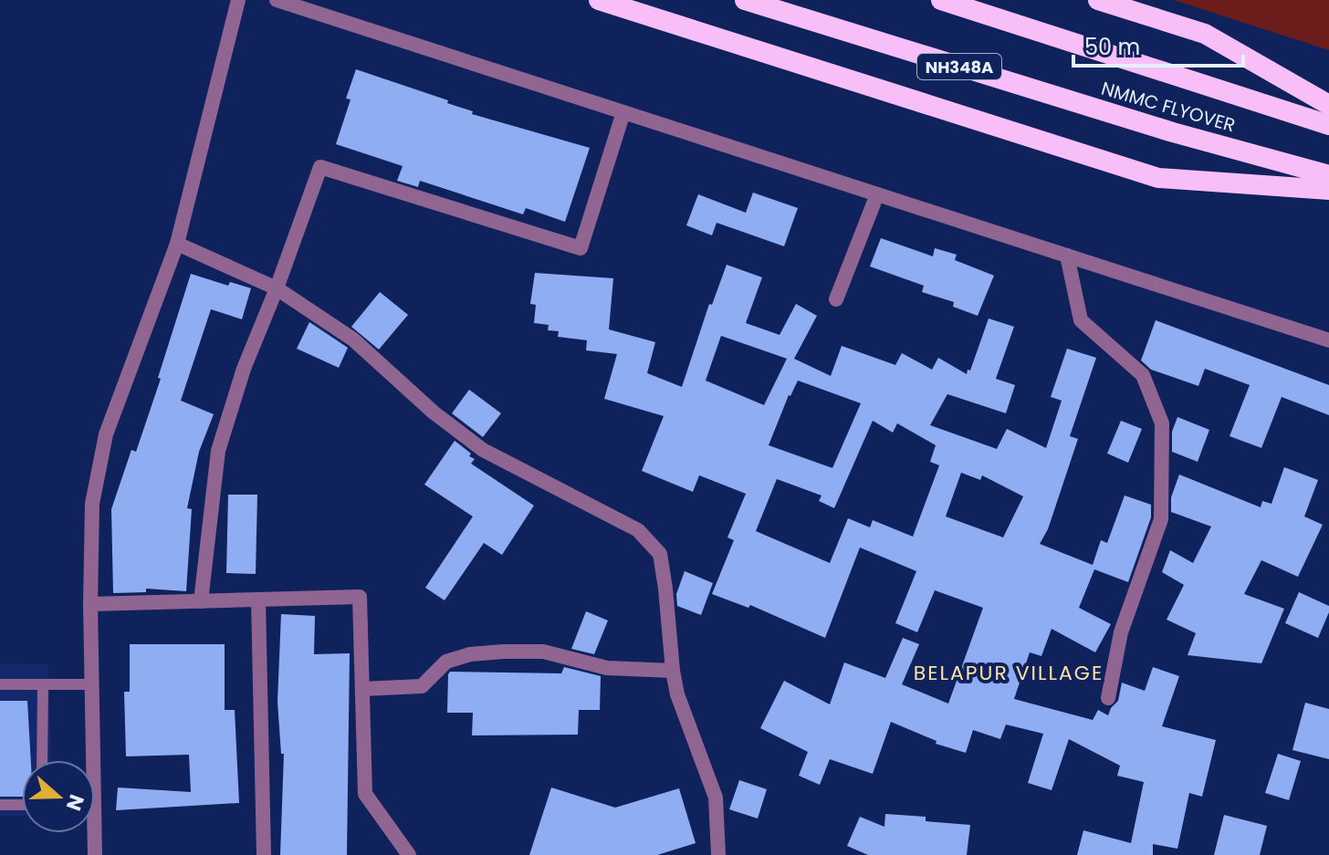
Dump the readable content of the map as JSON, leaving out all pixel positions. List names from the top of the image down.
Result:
{
  "streets": {
    "highway": ["NH348A", "NMMC FLYOVER"]
  },
  "districts": ["BELAPUR VILLAGE"],
  "scale_bar": "50 m",
  "north": "right"
}
